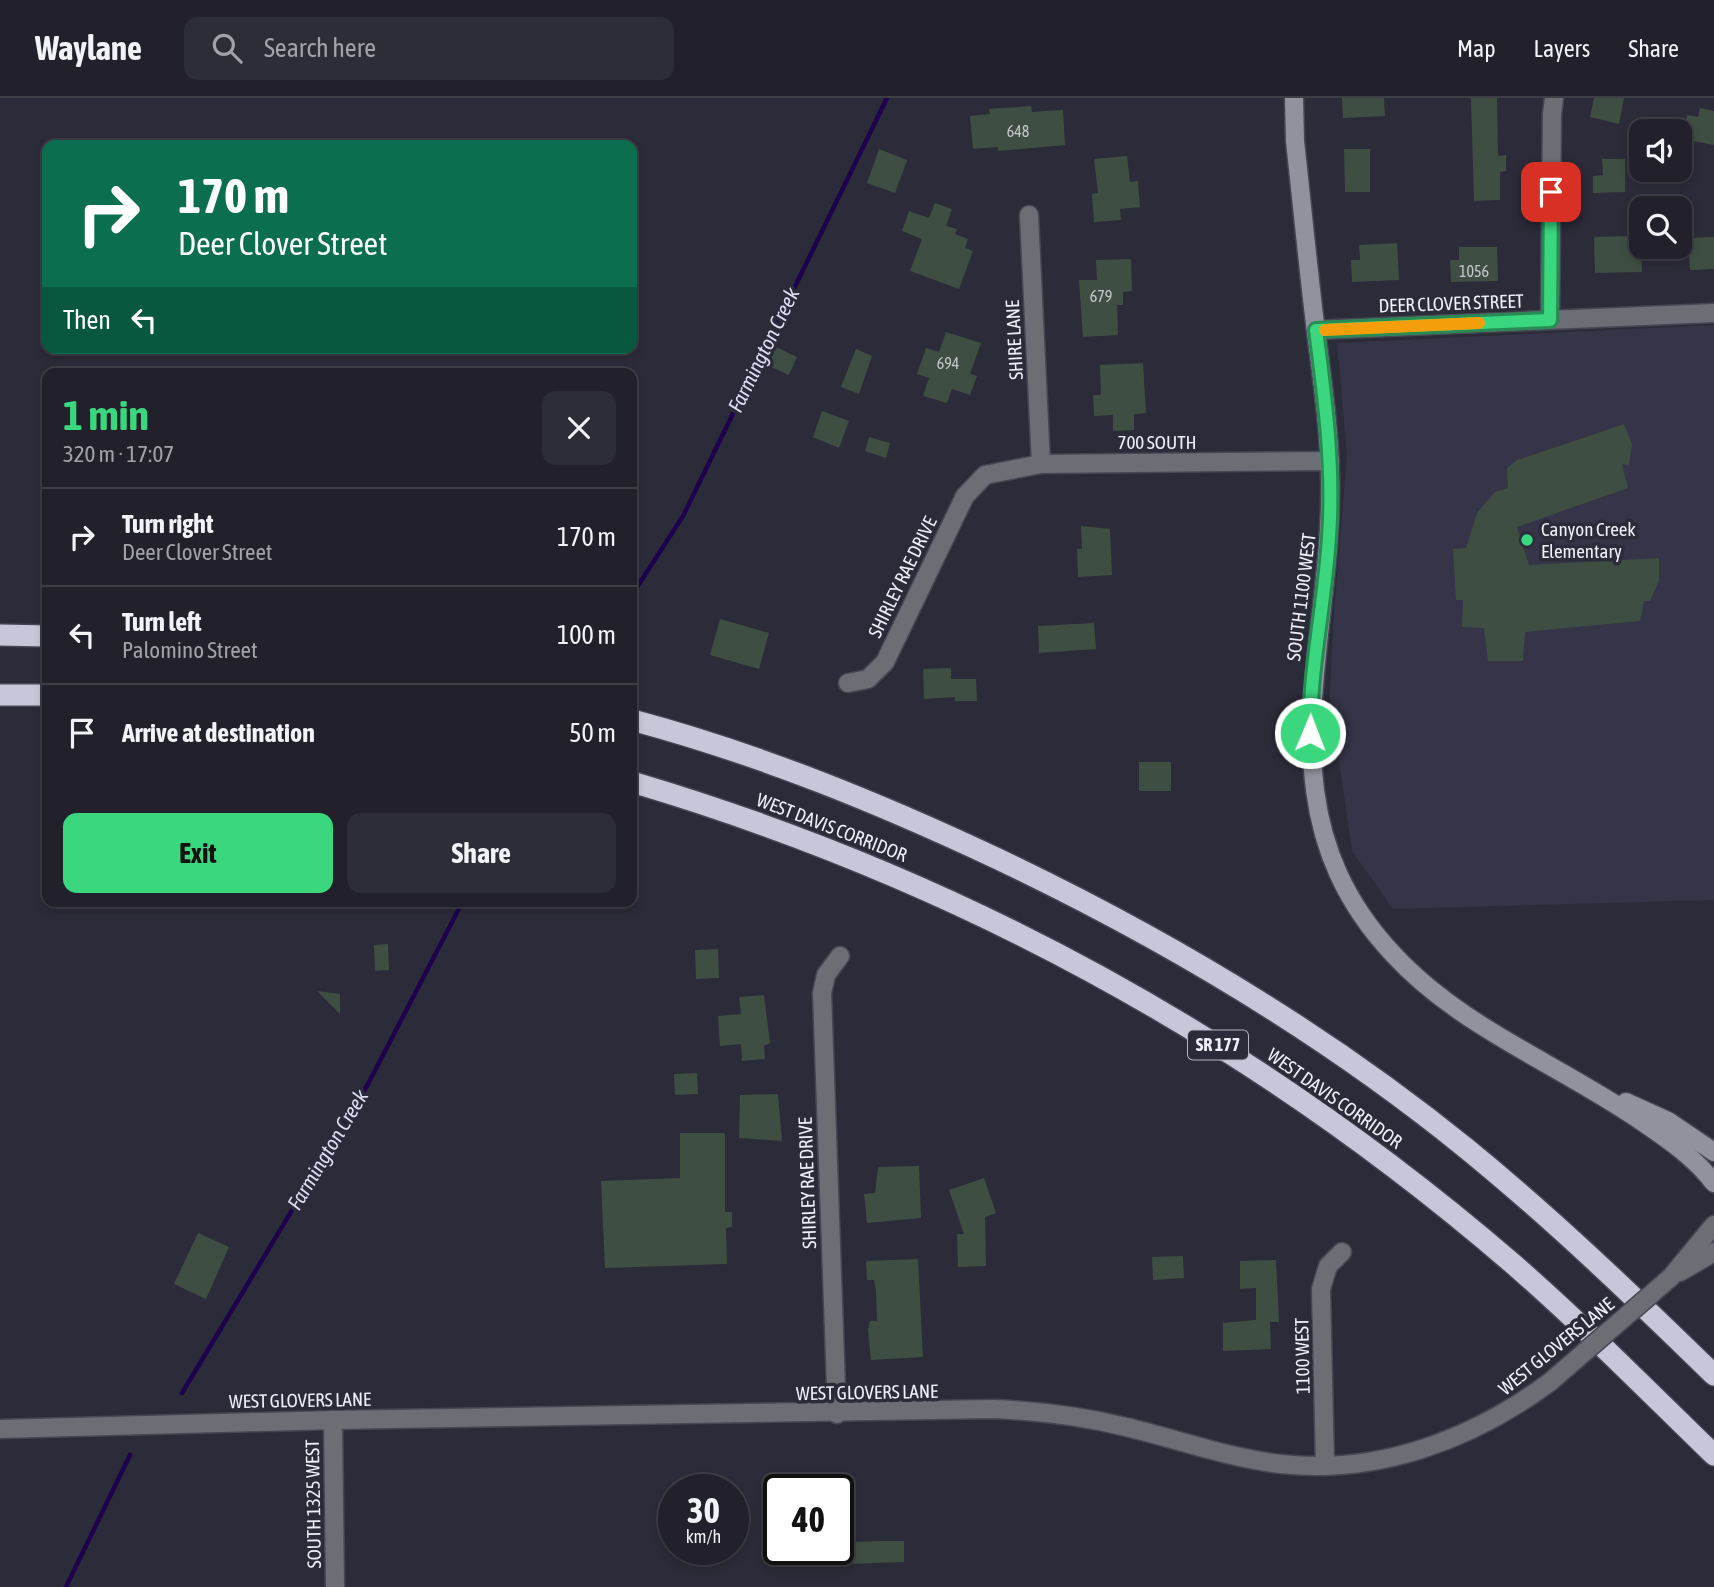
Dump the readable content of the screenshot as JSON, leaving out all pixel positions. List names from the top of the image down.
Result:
{
  "streets": {
    "highway": ["WEST DAVIS CORRIDOR", "SR 177"],
    "street": [
      "DEER CLOVER STREET",
      "SHIRE LANE",
      "700 SOUTH",
      "SHIRLEY RAE DRIVE",
      "SOUTH 1100 WEST",
      "WEST GLOVERS LANE",
      "1100 WEST",
      "SOUTH 1325 WEST"
    ]
  },
  "crossings": [
    ["DEER CLOVER STREET", "SOUTH 1100 WEST"],
    ["SHIRE LANE", "700 SOUTH"],
    ["700 SOUTH", "SHIRLEY RAE DRIVE"],
    ["700 SOUTH", "SOUTH 1100 WEST"],
    ["SHIRLEY RAE DRIVE", "WEST GLOVERS LANE"],
    ["WEST GLOVERS LANE", "1100 WEST"],
    ["WEST GLOVERS LANE", "SOUTH 1325 WEST"]
  ],
  "water": ["Farmington Creek"],
  "places": ["Canyon Creek Elementary"],
  "house_numbers": [
    "648",
    "1056",
    "679",
    "694"
  ],
  "page": {
    "header": "Waylane",
    "search": "Search here",
    "nav": ["Map", "Layers", "Share"],
    "turn": ["170 m", "Deer Clover Street"],
    "then": "Then",
    "heading": ["1 min", "320 m · 17:07"],
    "list": [
      {
        "name": "Turn right",
        "note": "Deer Clover Street",
        "value": "170 m"
      },
      {
        "name": "Turn left",
        "note": "Palomino Street",
        "value": "100 m"
      },
      {
        "name": "Arrive at destination",
        "value": "50 m"
      }
    ],
    "buttons": ["Exit", "Share"],
    "speed": "30 km/h",
    "limit": "40"
  }
}
